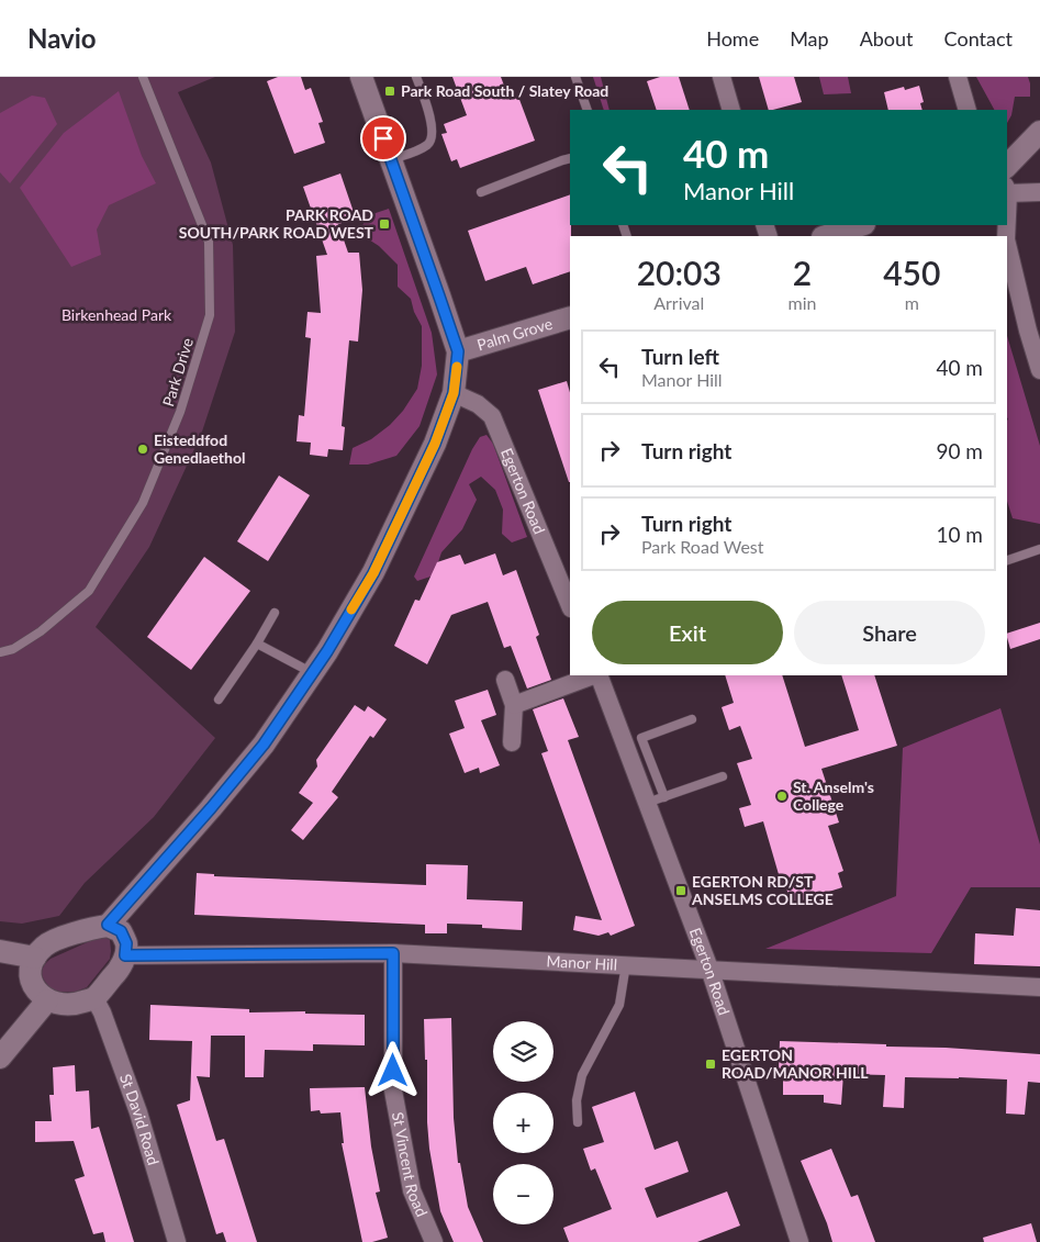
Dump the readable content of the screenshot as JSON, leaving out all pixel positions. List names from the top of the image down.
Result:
{
  "streets": {
    "street": [
      "Palm Grove",
      "Egerton Road",
      "Manor Hill",
      "St David Road",
      "St Vincent Road"
    ],
    "lane": ["Park Drive"]
  },
  "crossings": [
    ["Egerton Road", "Manor Hill"],
    ["Manor Hill", "St David Road"],
    ["Manor Hill", "St Vincent Road"]
  ],
  "parks": ["Birkenhead Park"],
  "places": {
    "transit": [
      "Park Road South / Slatey Road",
      "PARK ROAD SOUTH/PARK ROAD WEST",
      "EGERTON RD/ST ANSELMS COLLEGE",
      "EGERTON ROAD/MANOR HILL"
    ],
    "other": ["Eisteddfod Genedlaethol", "St. Anselm's College"]
  },
  "page": {
    "header": "Navio",
    "nav": [
      "Home",
      "Map",
      "About",
      "Contact"
    ],
    "turn": ["40 m", "Manor Hill"],
    "eta": [
      "20:03",
      "Arrival",
      "2",
      "min",
      "450",
      "m"
    ],
    "list": [
      {
        "name": "Turn left",
        "note": "Manor Hill",
        "value": "40 m"
      },
      {
        "name": "Turn right",
        "value": "90 m"
      },
      {
        "name": "Turn right",
        "note": "Park Road West",
        "value": "10 m"
      }
    ],
    "buttons": ["Exit", "Share"],
    "map_buttons": ["+", "−"]
  }
}
